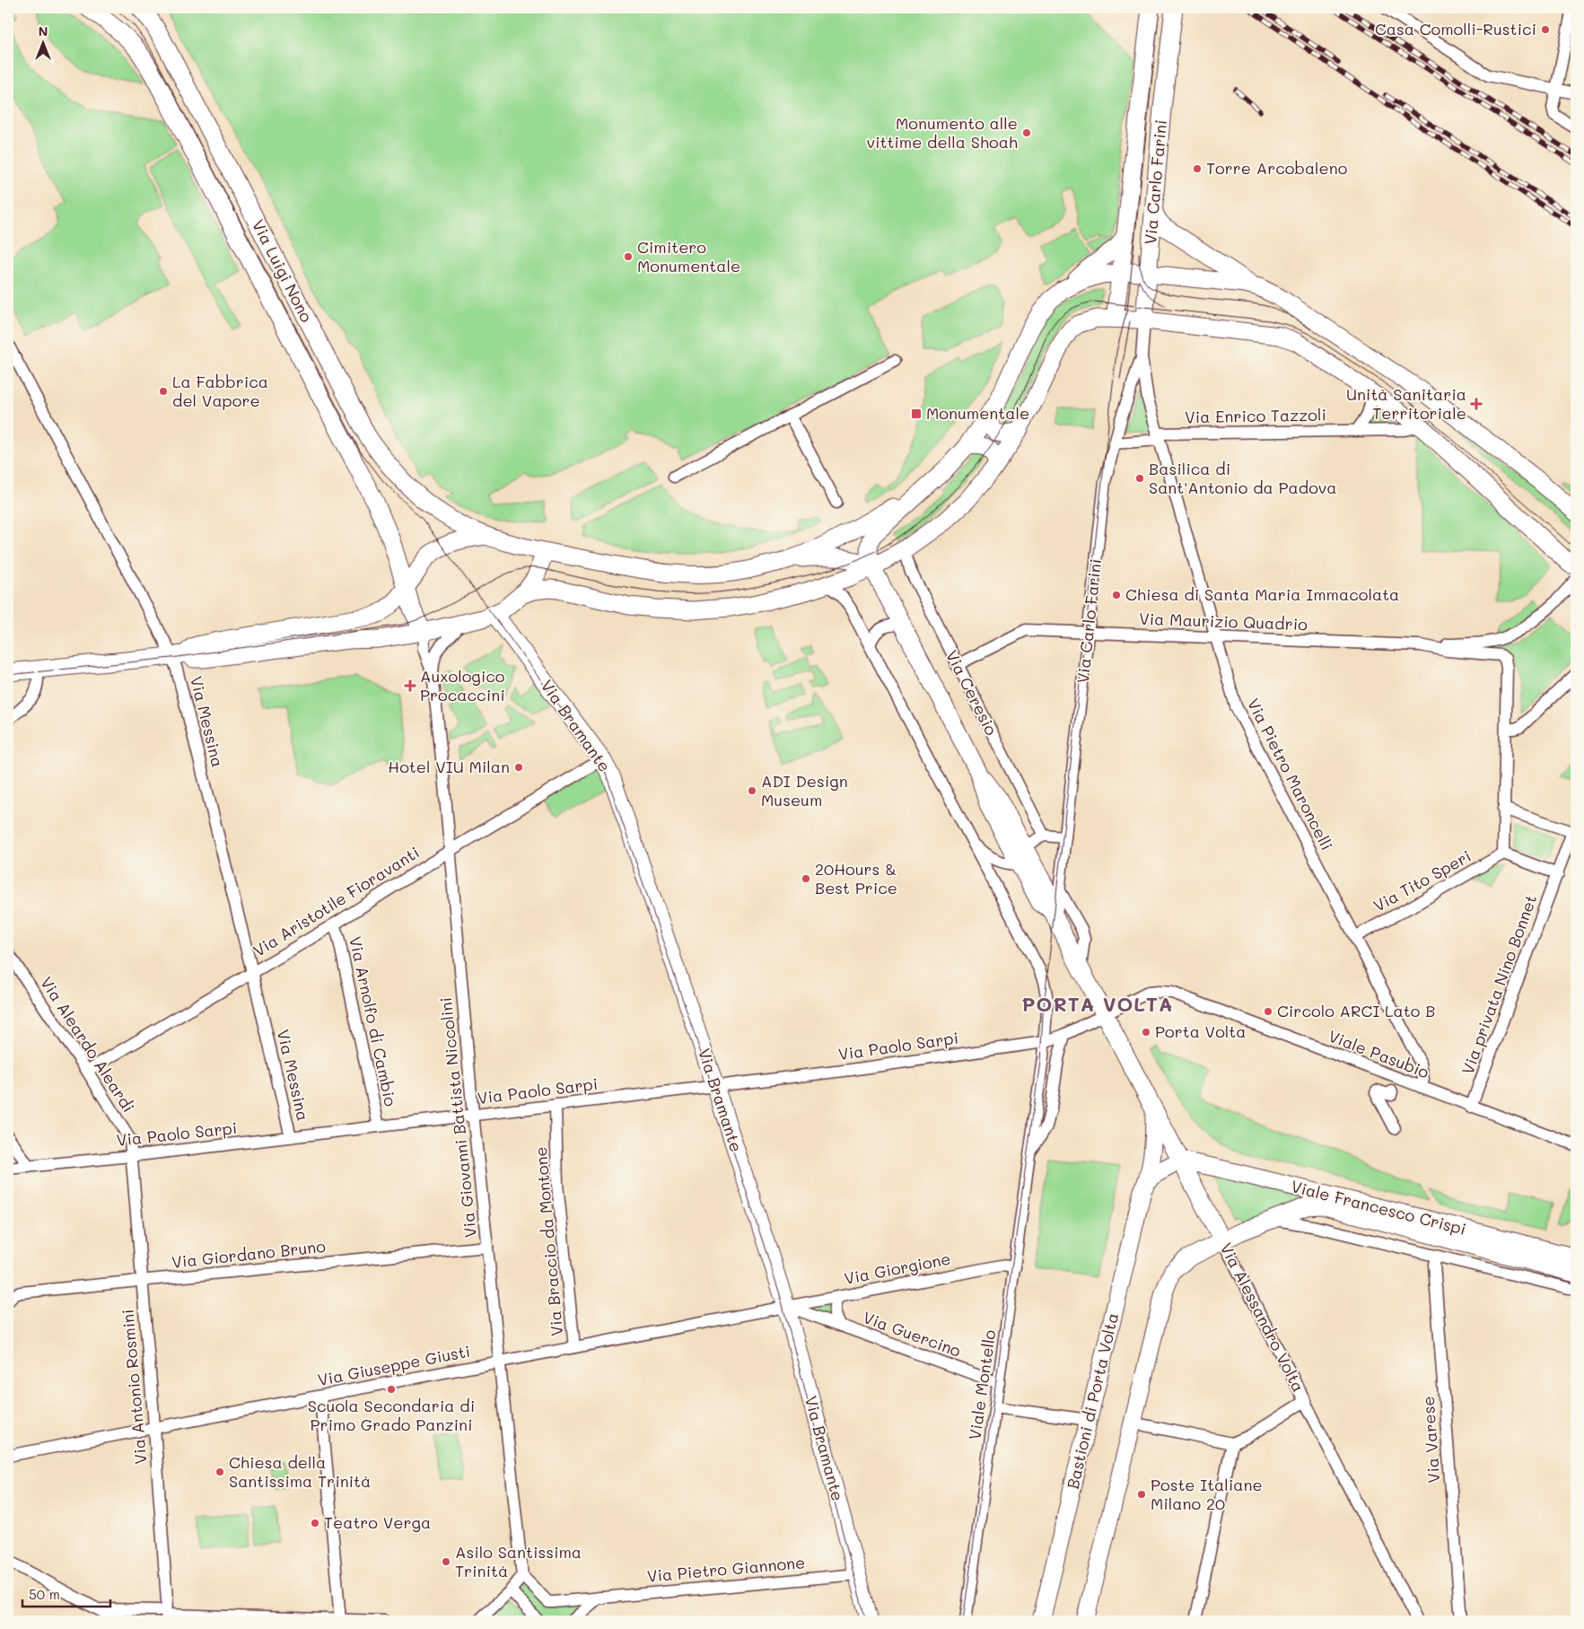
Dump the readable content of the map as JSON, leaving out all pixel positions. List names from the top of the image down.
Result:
{
  "streets": {
    "main road": [
      "Via Carlo Farini",
      "Via Luigi Nono",
      "Via Ceresio",
      "Via Bramante",
      "Viale Francesco Crispi",
      "Via Alessandro Volta",
      "Bastioni di Porta Volta"
    ],
    "street": [
      "Via Enrico Tazzoli",
      "Via Maurizio Quadrio",
      "Via Messina",
      "Via Pietro Maroncelli",
      "Via Tito Speri",
      "Via Aristotile Fioravanti",
      "Via privata Nino Bonnet",
      "Via Arnolfo di Cambio",
      "Via Aleardo Aleardi",
      "Via Paolo Sarpi",
      "Viale Pasubio",
      "Via Giovanni Battista Niccolini",
      "Via Braccio da Montone",
      "Via Giordano Bruno",
      "Via Giorgione",
      "Via Guercino",
      "Via Giuseppe Giusti",
      "Viale Montello",
      "Via Antonio Rosmini",
      "Via Varese",
      "Via Pietro Giannone"
    ]
  },
  "crossings": [
    ["Via Carlo Farini", "Via Enrico Tazzoli"],
    ["Via Carlo Farini", "Via Maurizio Quadrio"],
    ["Via Carlo Farini", "Via Pietro Maroncelli"],
    ["Via Carlo Farini", "Via Alessandro Volta"],
    ["Via Enrico Tazzoli", "Via Pietro Maroncelli"],
    ["Via Maurizio Quadrio", "Via Ceresio"],
    ["Via Maurizio Quadrio", "Via Pietro Maroncelli"],
    ["Via Messina", "Via Aristotile Fioravanti"],
    ["Via Messina", "Via Paolo Sarpi"],
    ["Via Bramante", "Via Aristotile Fioravanti"],
    ["Via Bramante", "Via Paolo Sarpi"],
    ["Via Bramante", "Via Giorgione"],
    ["Via Bramante", "Via Guercino"],
    ["Via Bramante", "Via Giuseppe Giusti"],
    ["Via Bramante", "Via Pietro Giannone"],
    ["Via Pietro Maroncelli", "Via Tito Speri"],
    ["Via Pietro Maroncelli", "Viale Pasubio"],
    ["Via Aristotile Fioravanti", "Via Arnolfo di Cambio"],
    ["Via Aristotile Fioravanti", "Via Aleardo Aleardi"],
    ["Via Aristotile Fioravanti", "Via Giovanni Battista Niccolini"],
    ["Via privata Nino Bonnet", "Viale Pasubio"],
    ["Via Arnolfo di Cambio", "Via Paolo Sarpi"],
    ["Via Aleardo Aleardi", "Via Paolo Sarpi"],
    ["Via Aleardo Aleardi", "Via Antonio Rosmini"],
    ["Via Paolo Sarpi", "Viale Pasubio"],
    ["Via Paolo Sarpi", "Via Giovanni Battista Niccolini"],
    ["Via Paolo Sarpi", "Via Braccio da Montone"],
    ["Via Paolo Sarpi", "Via Alessandro Volta"],
    ["Via Paolo Sarpi", "Viale Montello"],
    ["Via Paolo Sarpi", "Via Antonio Rosmini"],
    ["Via Giovanni Battista Niccolini", "Via Giordano Bruno"],
    ["Via Giovanni Battista Niccolini", "Via Giuseppe Giusti"],
    ["Via Giovanni Battista Niccolini", "Via Pietro Giannone"],
    ["Viale Francesco Crispi", "Via Alessandro Volta"],
    ["Viale Francesco Crispi", "Via Varese"],
    ["Via Braccio da Montone", "Via Giuseppe Giusti"],
    ["Via Giordano Bruno", "Via Antonio Rosmini"],
    ["Via Giorgione", "Via Guercino"],
    ["Via Giorgione", "Via Giuseppe Giusti"],
    ["Via Giorgione", "Viale Montello"],
    ["Via Alessandro Volta", "Bastioni di Porta Volta"],
    ["Via Guercino", "Via Giuseppe Giusti"],
    ["Via Guercino", "Viale Montello"],
    ["Via Giuseppe Giusti", "Via Antonio Rosmini"]
  ],
  "districts": ["PORTA VOLTA"],
  "places": {
    "other": [
      "Casa Comolli-Rustici",
      "Monumento alle vittime della Shoah",
      "Torre Arcobaleno",
      "Cimitero Monumentale",
      "La Fabbrica del Vapore",
      "Basilica di Sant'Antonio da Padova",
      "Chiesa di Santa Maria Immacolata",
      "Hotel VIU Milan",
      "ADI Design Museum",
      "20Hours & Best Price",
      "Circolo ARCI Lato B",
      "Porta Volta",
      "Scuola Secondaria di Primo Grado Panzini",
      "Chiesa della Santissima Trinità",
      "Poste Italiane Milano 20",
      "Teatro Verga",
      "Asilo Santissima Trinità"
    ],
    "health": ["Unità Sanitaria Territoriale", "Auxologico Procaccini"],
    "transit": ["Monumentale"]
  },
  "scale_bar": "50 m",
  "north": "top"
}
